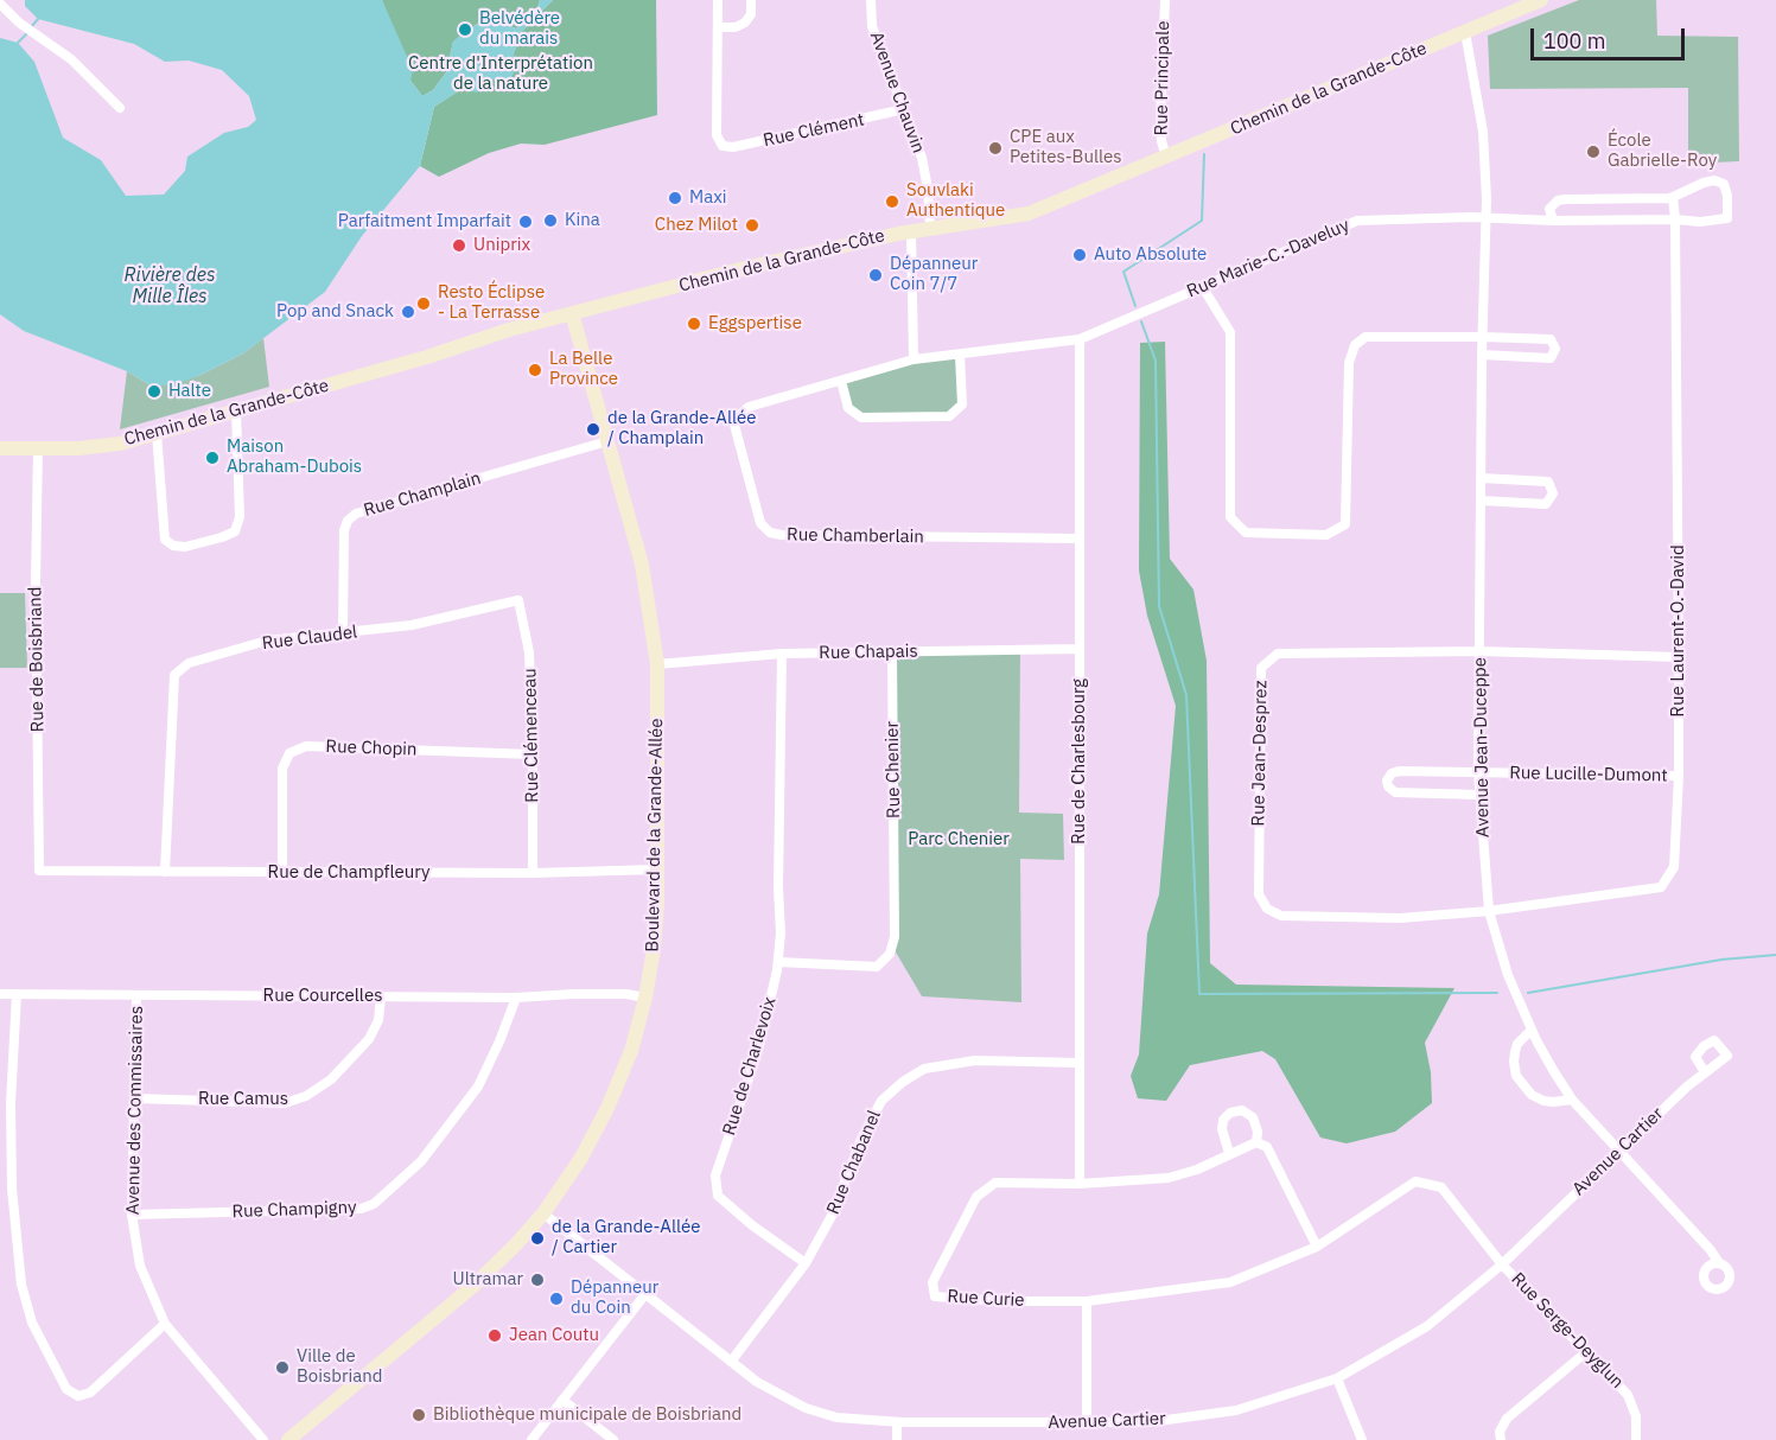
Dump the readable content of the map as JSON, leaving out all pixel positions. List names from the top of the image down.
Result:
{
  "streets": {
    "main road": ["Chemin de la Grande-Côte", "Boulevard de la Grande-Allée"],
    "street": [
      "Rue Principale",
      "Avenue Chauvin",
      "Rue Clément",
      "Rue Marie-C.-Daveluy",
      "Rue Champlain",
      "Rue Chamberlain",
      "Rue Laurent-O.-David",
      "Rue Claudel",
      "Rue Chapais",
      "Rue de Boisbriand",
      "Rue Clémenceau",
      "Avenue Jean-Duceppe",
      "Rue Chopin",
      "Rue Jean-Desprez",
      "Rue de Charlesbourg",
      "Rue Chenier",
      "Rue Lucille-Dumont",
      "Rue de Champfleury",
      "Rue Courcelles",
      "Rue de Charlevoix",
      "Rue Camus",
      "Avenue des Commissaires",
      "Avenue Cartier",
      "Rue Chabanel",
      "Rue Champigny",
      "Rue Curie",
      "Rue Serge-Deyglun"
    ]
  },
  "crossings": [
    ["Rue Principale", "Chemin de la Grande-Côte"],
    ["Chemin de la Grande-Côte", "Avenue Chauvin"],
    ["Chemin de la Grande-Côte", "Rue de Boisbriand"],
    ["Chemin de la Grande-Côte", "Avenue Jean-Duceppe"],
    ["Chemin de la Grande-Côte", "Boulevard de la Grande-Allée"],
    ["Avenue Chauvin", "Rue Clément"],
    ["Rue Marie-C.-Daveluy", "Rue Chamberlain"],
    ["Rue Marie-C.-Daveluy", "Rue Laurent-O.-David"],
    ["Rue Marie-C.-Daveluy", "Avenue Jean-Duceppe"],
    ["Rue Marie-C.-Daveluy", "Rue de Charlesbourg"],
    ["Rue Champlain", "Rue Claudel"],
    ["Rue Champlain", "Boulevard de la Grande-Allée"],
    ["Rue Chamberlain", "Rue de Charlesbourg"],
    ["Rue Laurent-O.-David", "Avenue Jean-Duceppe"],
    ["Rue Laurent-O.-David", "Rue Jean-Desprez"],
    ["Rue Laurent-O.-David", "Rue Lucille-Dumont"],
    ["Rue Claudel", "Rue Clémenceau"],
    ["Rue Claudel", "Rue de Champfleury"],
    ["Rue Chapais", "Rue de Charlesbourg"],
    ["Rue Chapais", "Rue Chenier"],
    ["Rue Chapais", "Boulevard de la Grande-Allée"],
    ["Rue Chapais", "Rue de Charlevoix"],
    ["Rue de Boisbriand", "Rue de Champfleury"],
    ["Rue Clémenceau", "Rue Chopin"],
    ["Rue Clémenceau", "Rue de Champfleury"],
    ["Avenue Jean-Duceppe", "Rue Jean-Desprez"],
    ["Avenue Jean-Duceppe", "Rue Lucille-Dumont"],
    ["Avenue Jean-Duceppe", "Avenue Cartier"],
    ["Rue Chopin", "Rue de Champfleury"],
    ["Rue de Charlesbourg", "Rue Chabanel"],
    ["Rue de Charlesbourg", "Rue Curie"],
    ["Rue Chenier", "Rue de Charlevoix"],
    ["Boulevard de la Grande-Allée", "Rue de Champfleury"],
    ["Boulevard de la Grande-Allée", "Rue Courcelles"],
    ["Boulevard de la Grande-Allée", "Avenue Cartier"],
    ["Rue Courcelles", "Rue Camus"],
    ["Rue Courcelles", "Avenue des Commissaires"],
    ["Rue Courcelles", "Rue Champigny"],
    ["Rue de Charlevoix", "Rue Chabanel"],
    ["Rue Camus", "Avenue des Commissaires"],
    ["Avenue des Commissaires", "Rue Champigny"],
    ["Avenue Cartier", "Rue Chabanel"],
    ["Avenue Cartier", "Rue Curie"],
    ["Avenue Cartier", "Rue Serge-Deyglun"],
    ["Rue Curie", "Rue Serge-Deyglun"]
  ],
  "water": ["Rivière des Mille Îles"],
  "parks": ["Centre d'Interprétation de la nature", "Parc Chenier"],
  "places": [
    "Belvédère du marais",
    "CPE aux Petites-Bulles",
    "École Gabrielle-Roy",
    "Maxi",
    "Souvlaki Authentique",
    "Kina",
    "Parfaitment Imparfait",
    "Chez Milot",
    "Uniprix",
    "Auto Absolute",
    "Dépanneur Coin 7/7",
    "Resto Éclipse - La Terrasse",
    "Pop and Snack",
    "Eggspertise",
    "La Belle Province",
    "Halte",
    "de la Grande-Allée / Champlain",
    "Maison Abraham-Dubois",
    "de la Grande-Allée / Cartier",
    "Ultramar",
    "Dépanneur du Coin",
    "Jean Coutu",
    "Ville de Boisbriand",
    "Bibliothèque municipale de Boisbriand"
  ],
  "scale_bar": "100 m"
}
